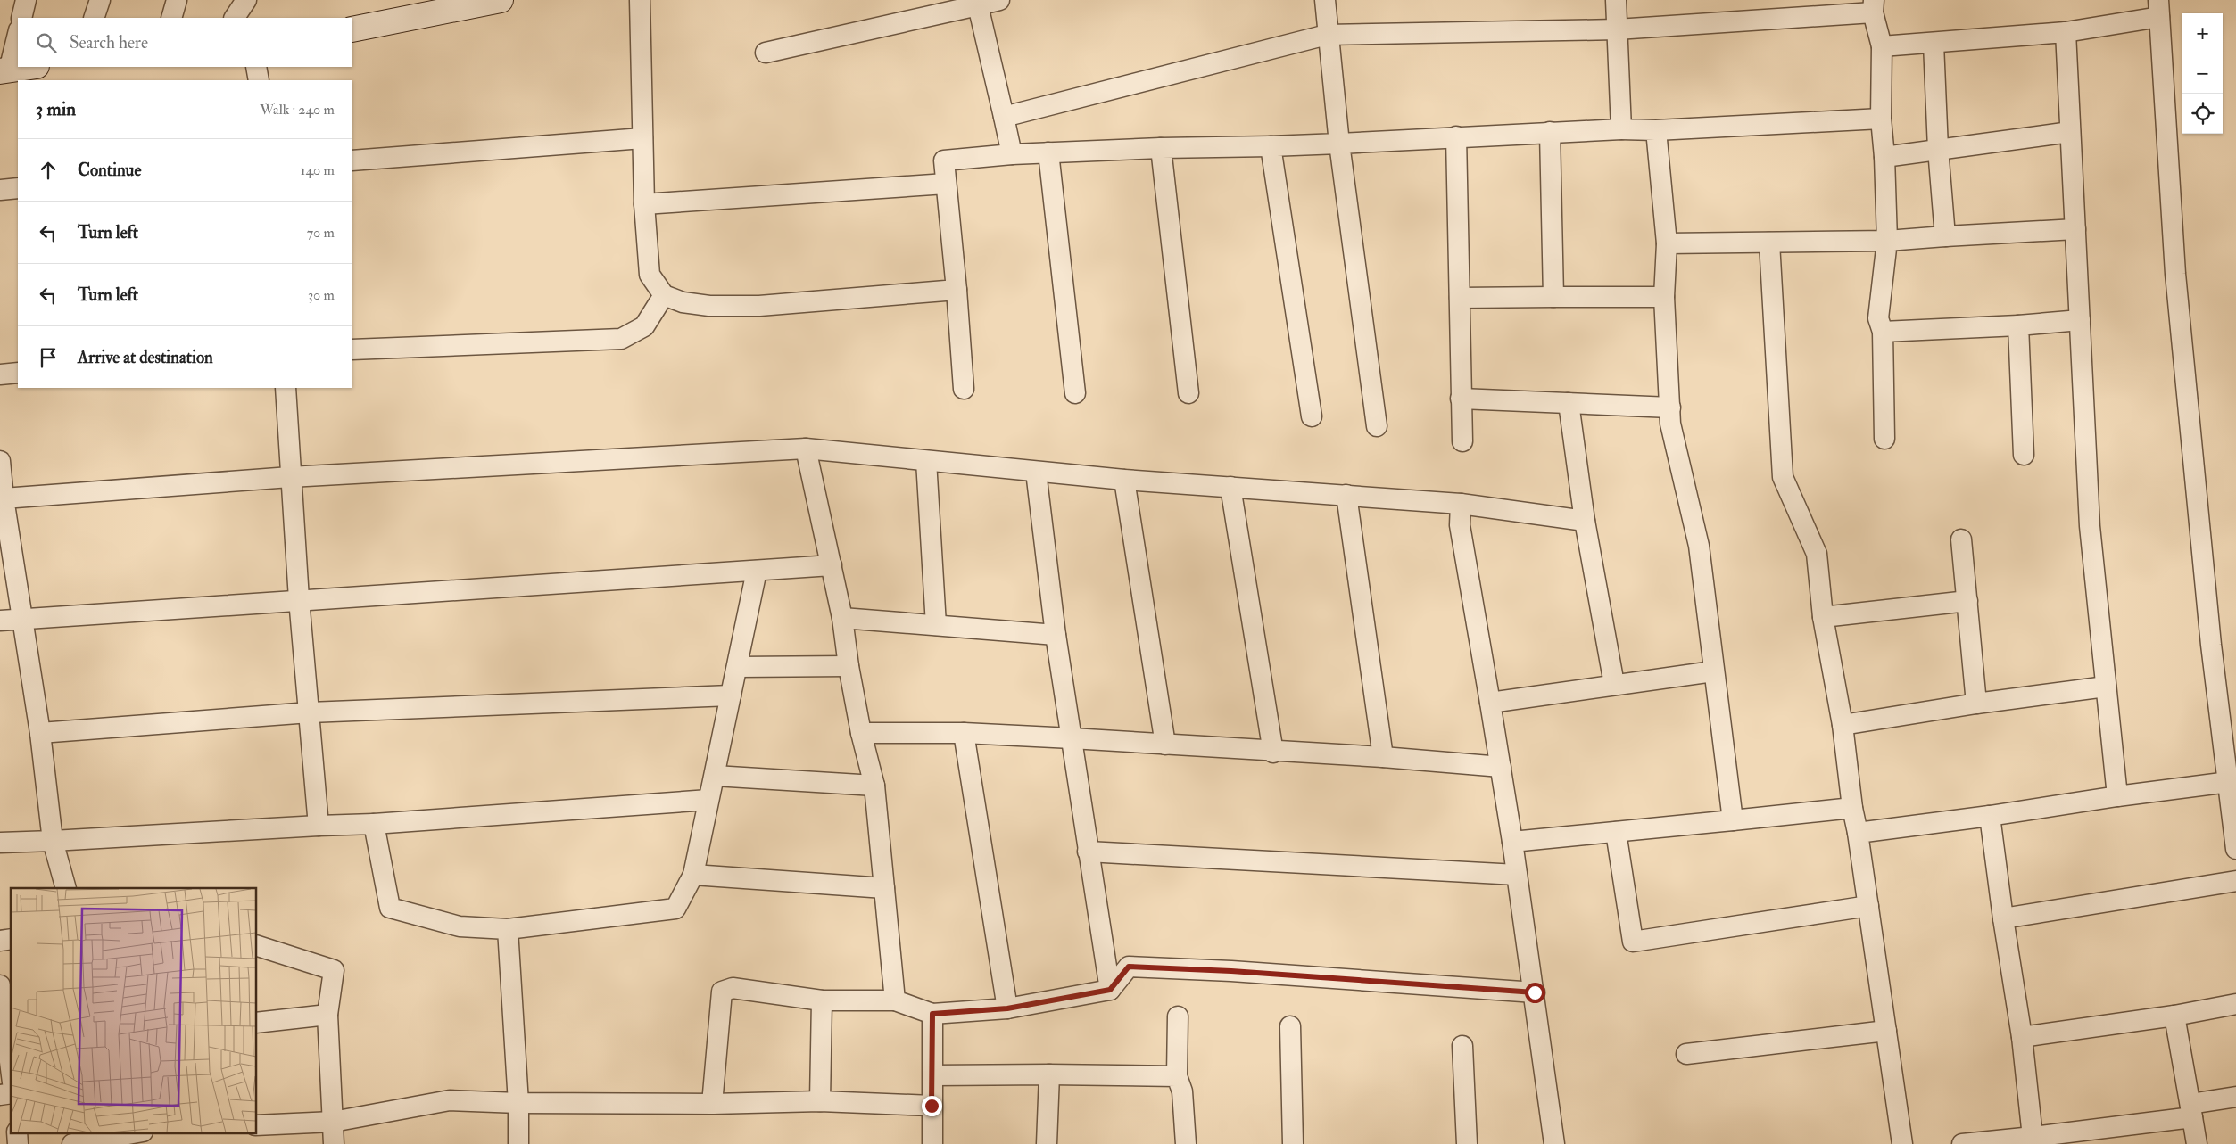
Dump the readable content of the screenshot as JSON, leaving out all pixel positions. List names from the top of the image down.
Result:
{
  "page": {
    "map_buttons": ["+", "−"],
    "search": "Search here",
    "heading": ["3 min", "Walk · 240 m"],
    "list": [
      ["Continue", "140 m"],
      ["Turn left", "70 m"],
      ["Turn left", "30 m"],
      "Arrive at destination"
    ]
  }
}
